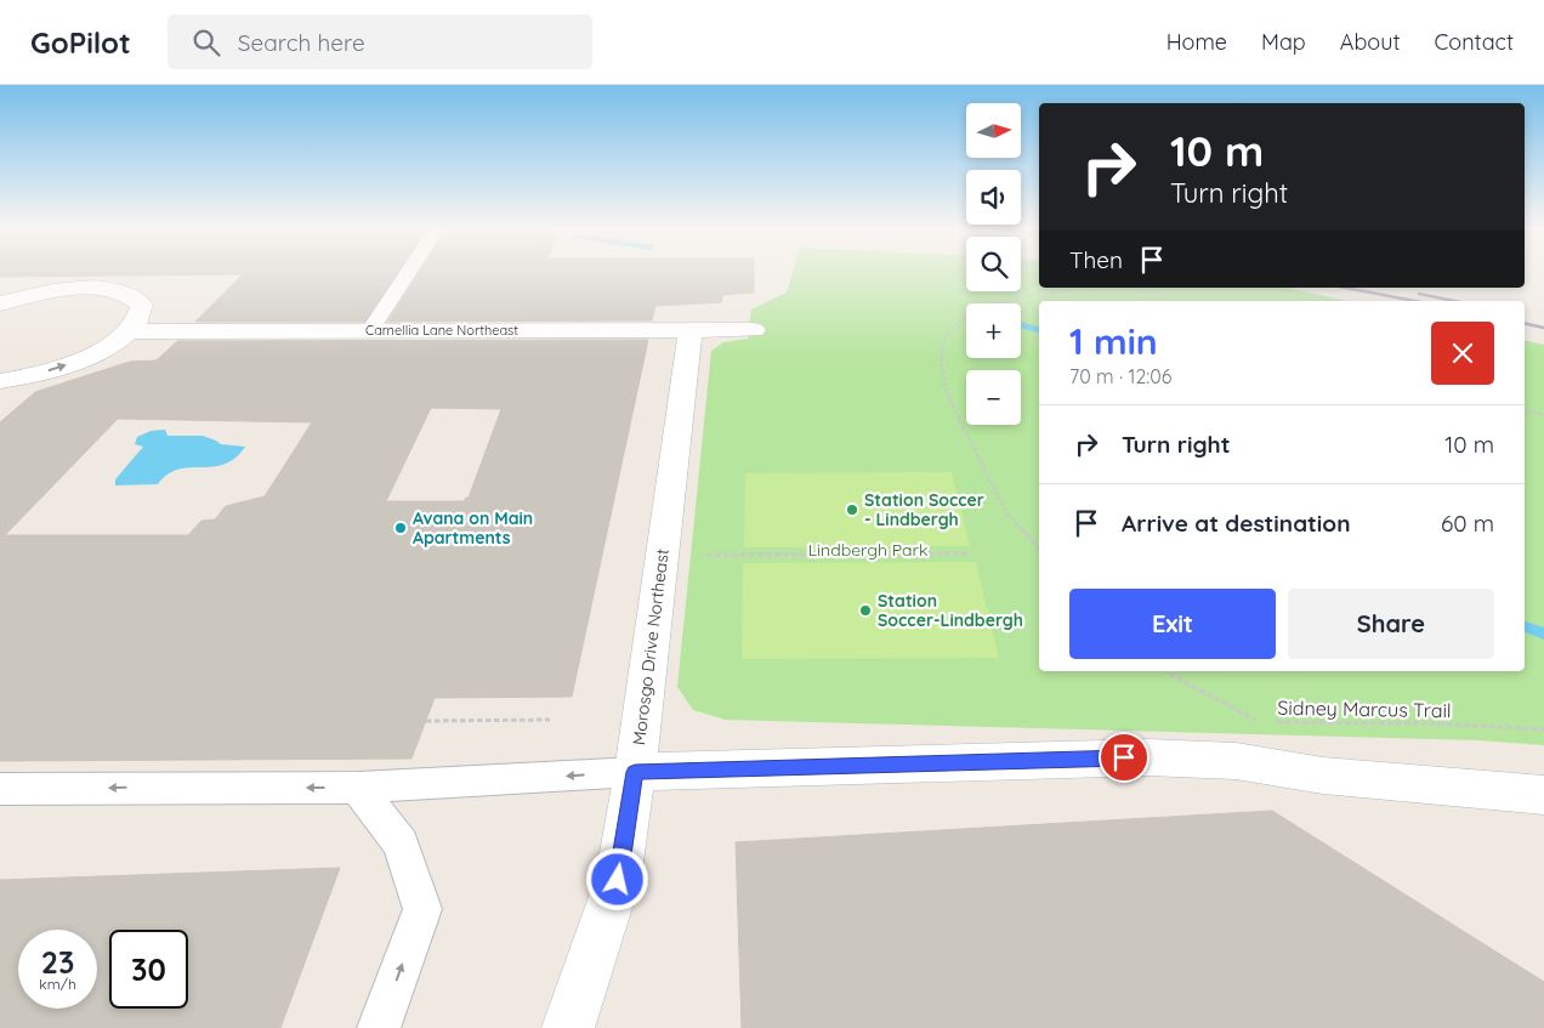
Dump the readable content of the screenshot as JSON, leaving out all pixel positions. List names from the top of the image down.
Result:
{
  "streets": {
    "street": ["Camellia Lane Northeast", "Morosgo Drive Northeast"],
    "path": ["Sidney Marcus Trail"]
  },
  "crossings": [
    ["Camellia Lane Northeast", "Morosgo Drive Northeast"]
  ],
  "parks": ["Lindbergh Park"],
  "places": ["Station Soccer - Lindbergh", "Avana on Main Apartments", "Station Soccer-Lindbergh"],
  "north": "right",
  "page": {
    "header": "GoPilot",
    "search": "Search here",
    "nav": [
      "Home",
      "Map",
      "About",
      "Contact"
    ],
    "map_buttons": ["+", "−"],
    "turn": ["10 m", "Turn right"],
    "then": "Then",
    "heading": ["1 min", "70 m · 12:06"],
    "list": [
      {
        "name": "Turn right",
        "value": "10 m"
      },
      {
        "name": "Arrive at destination",
        "value": "60 m"
      }
    ],
    "buttons": ["Exit", "Share"],
    "speed": "23 km/h",
    "limit": "30"
  }
}
